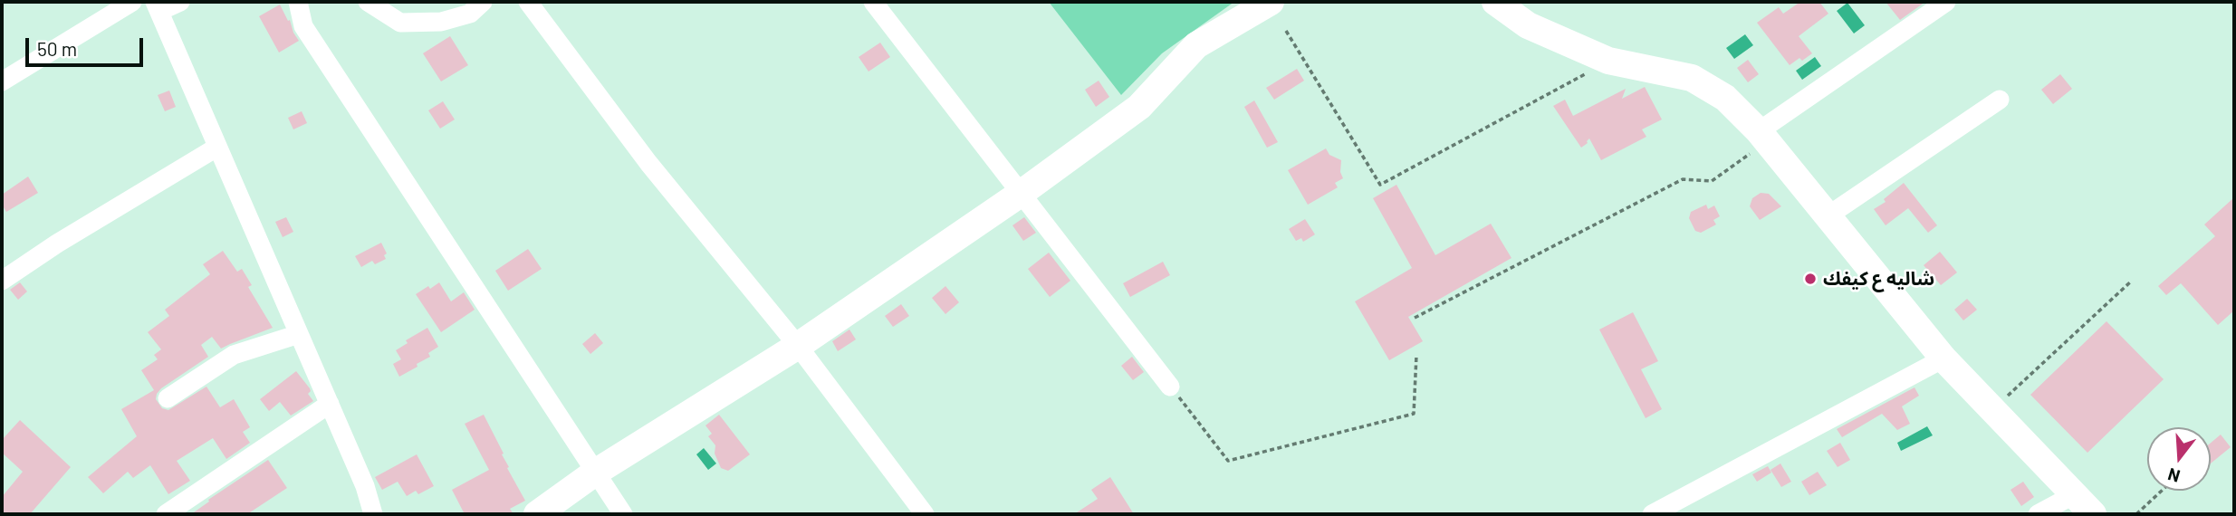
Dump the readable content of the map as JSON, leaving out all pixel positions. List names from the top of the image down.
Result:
{
  "places": ["شاليه ع كيفك"],
  "scale_bar": "50 m",
  "north": "bottom"
}
